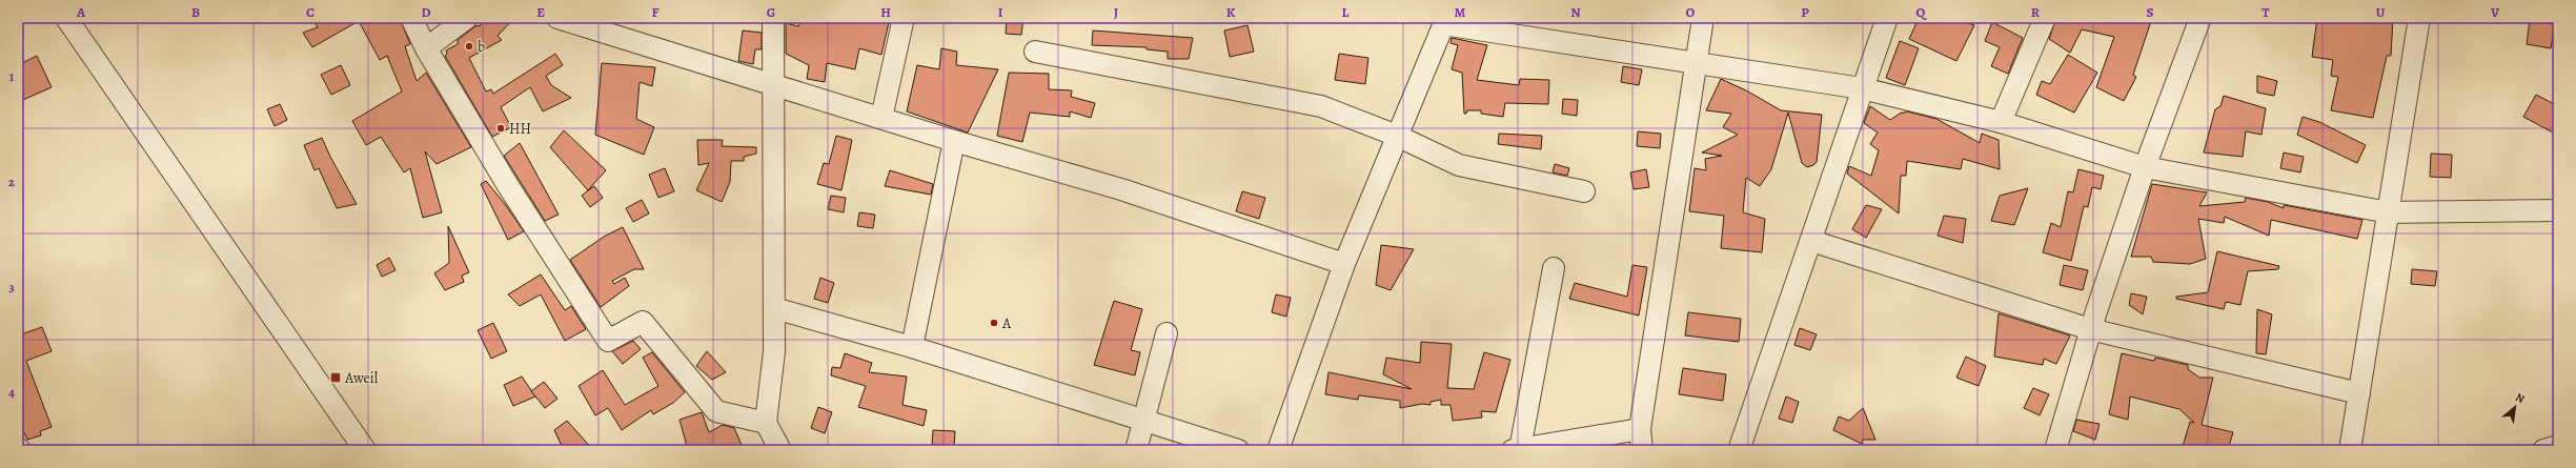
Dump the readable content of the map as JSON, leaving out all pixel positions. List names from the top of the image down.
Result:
{
  "places": {
    "other": ["b", "HH", "A"],
    "transit": ["Aweil"]
  },
  "north": "top right",
  "grid": {
    "columns": [
      "A",
      "B",
      "C",
      "D",
      "E",
      "F",
      "G",
      "H",
      "I",
      "J",
      "K",
      "L",
      "M",
      "N",
      "O",
      "P",
      "Q",
      "R",
      "S",
      "T",
      "U",
      "V"
    ],
    "rows": [
      "1",
      "2",
      "3",
      "4"
    ]
  }
}
